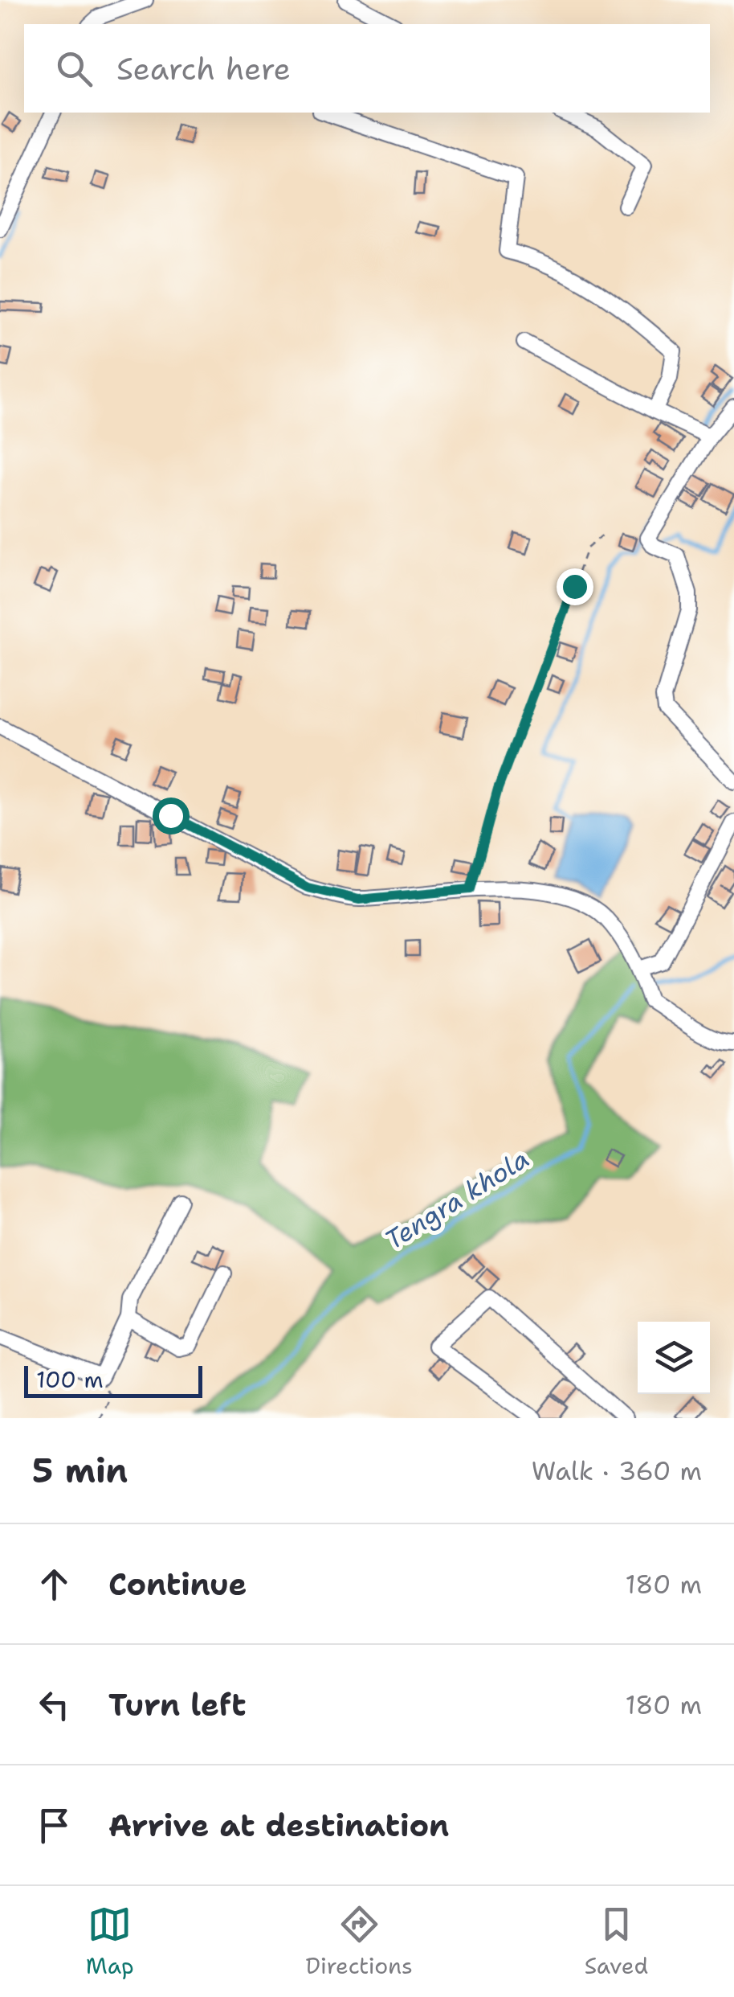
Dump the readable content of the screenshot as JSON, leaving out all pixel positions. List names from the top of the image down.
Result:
{
  "water": ["Tengra khola"],
  "scale_bar": "100 m",
  "page": {
    "search": "Search here",
    "scale": "100 m",
    "heading": ["5 min", "Walk · 360 m"],
    "list": [
      ["Continue", "180 m"],
      ["Turn left", "180 m"],
      "Arrive at destination"
    ],
    "nav": ["Map", "Directions", "Saved"]
  }
}
